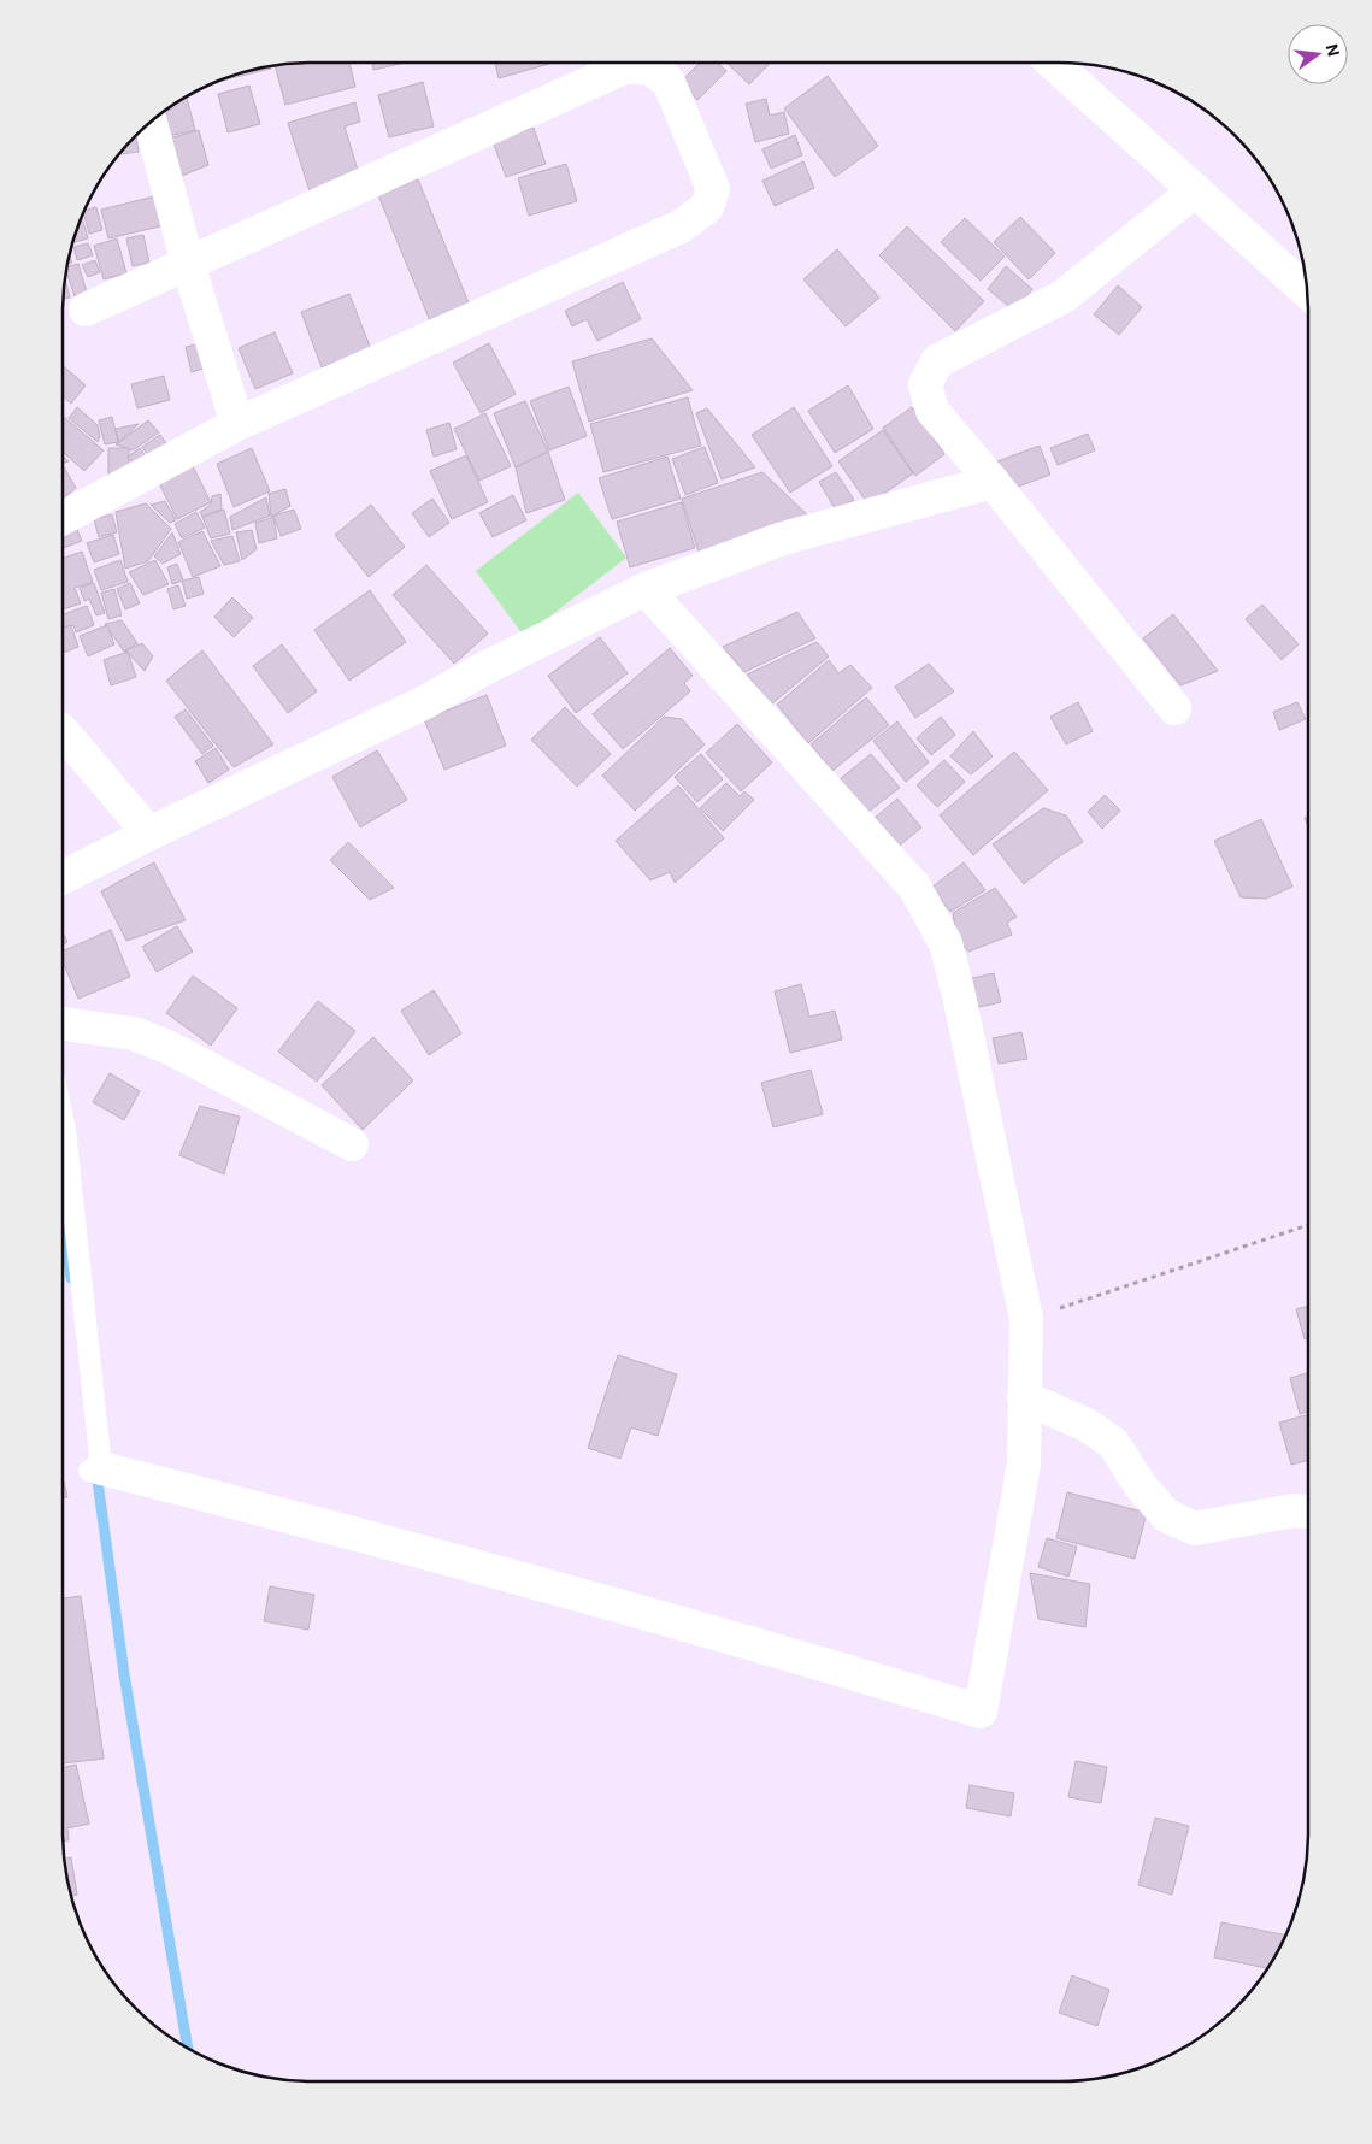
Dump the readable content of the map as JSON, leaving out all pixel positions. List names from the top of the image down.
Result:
{
  "north": "right"
}
